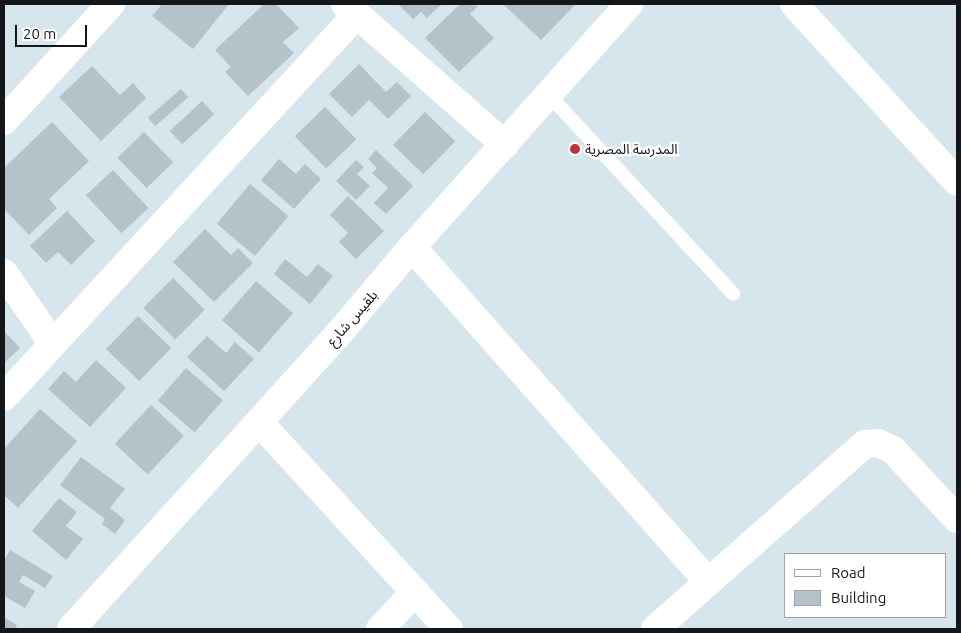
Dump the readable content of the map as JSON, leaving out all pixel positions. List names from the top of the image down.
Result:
{
  "streets": {
    "street": ["بلقيس شارع"]
  },
  "places": ["المدرسة المصرية"],
  "legend": ["Road", "Building"],
  "scale_bar": "20 m"
}
